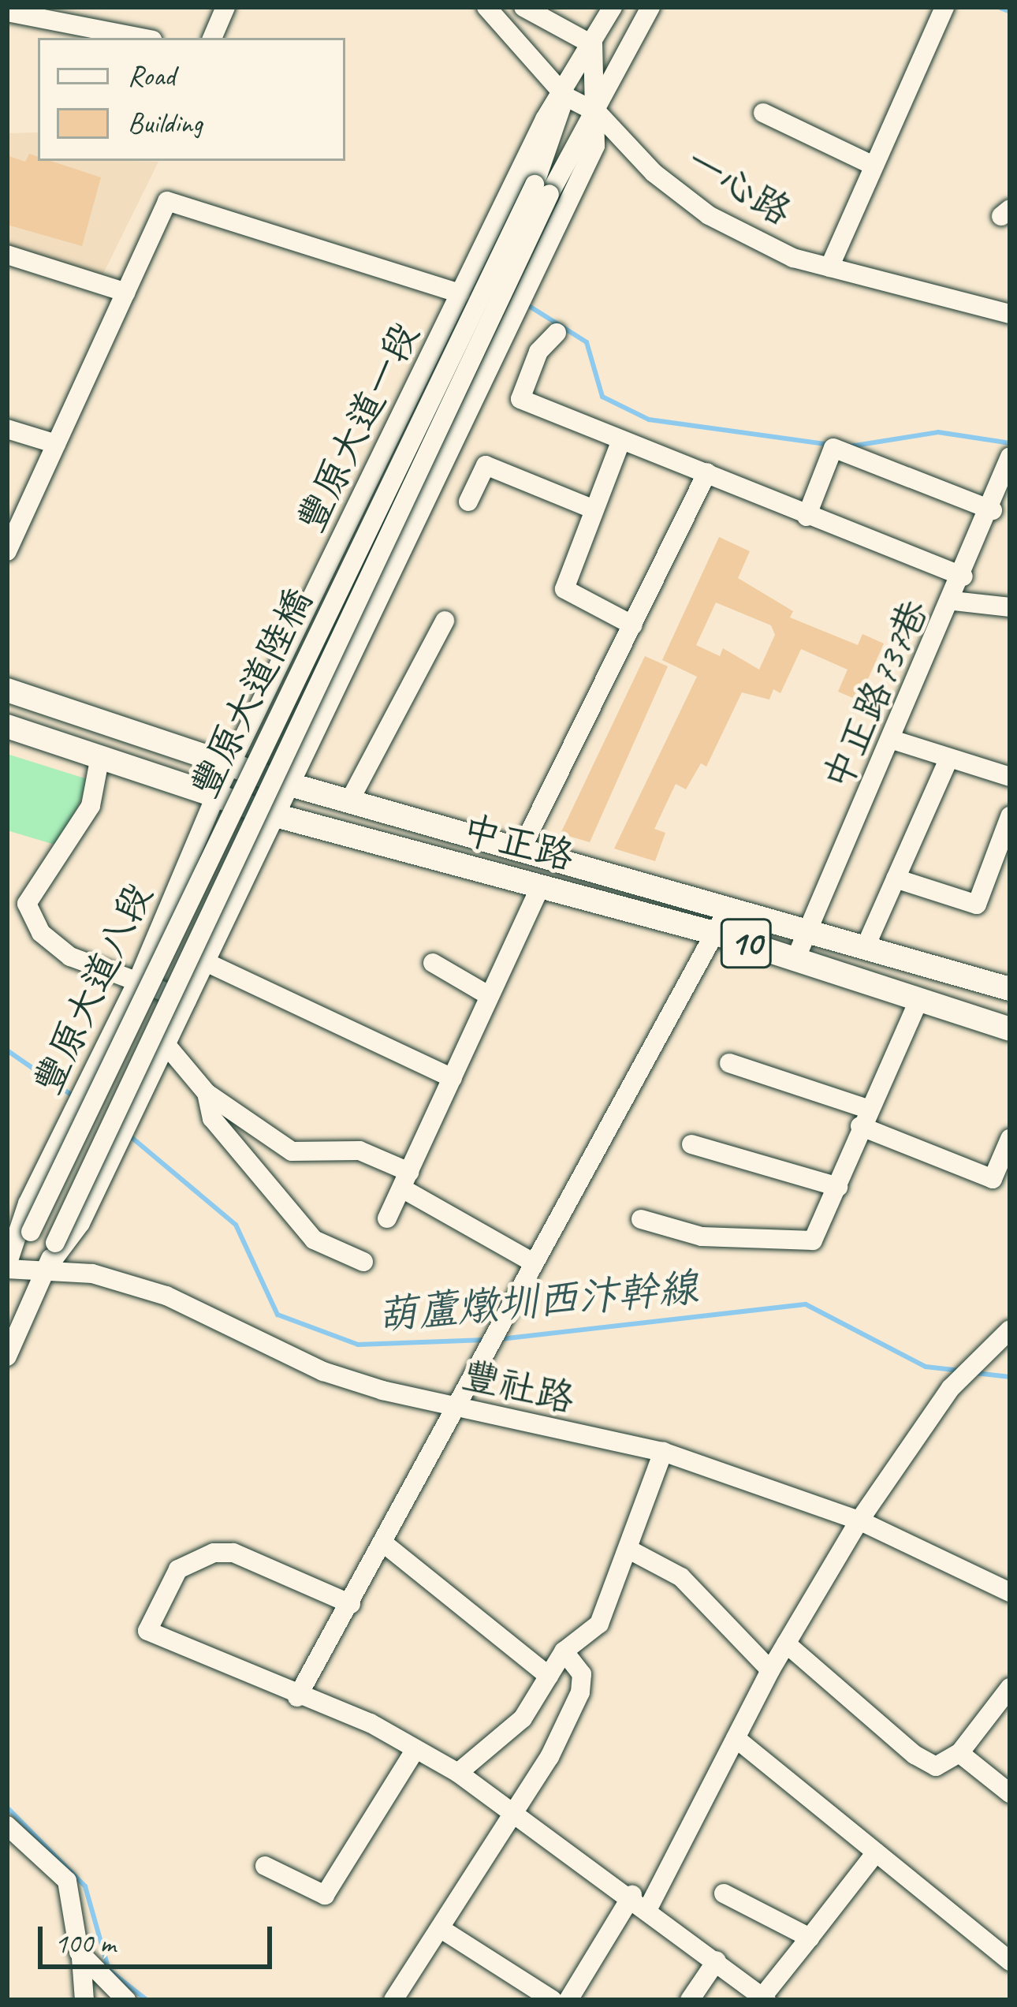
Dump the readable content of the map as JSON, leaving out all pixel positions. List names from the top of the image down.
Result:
{
  "streets": {
    "main road": ["中正路", "10"],
    "street": [
      "一心路",
      "豐原大道一段",
      "豐原大道陸橋",
      "中正路737巷",
      "豐原大道八段",
      "豐社路"
    ]
  },
  "crossings": [
    ["一心路", "豐原大道一段"],
    ["豐原大道一段", "豐原大道陸橋"],
    ["豐原大道一段", "中正路"],
    ["豐原大道一段", "豐原大道八段"],
    ["豐原大道陸橋", "豐原大道八段"],
    ["豐原大道陸橋", "豐社路"],
    ["中正路737巷", "中正路"],
    ["中正路", "豐原大道八段"],
    ["豐原大道八段", "豐社路"]
  ],
  "water": ["葫蘆燉圳西汴幹線"],
  "legend": ["Road", "Building"],
  "scale_bar": "100 m"
}
